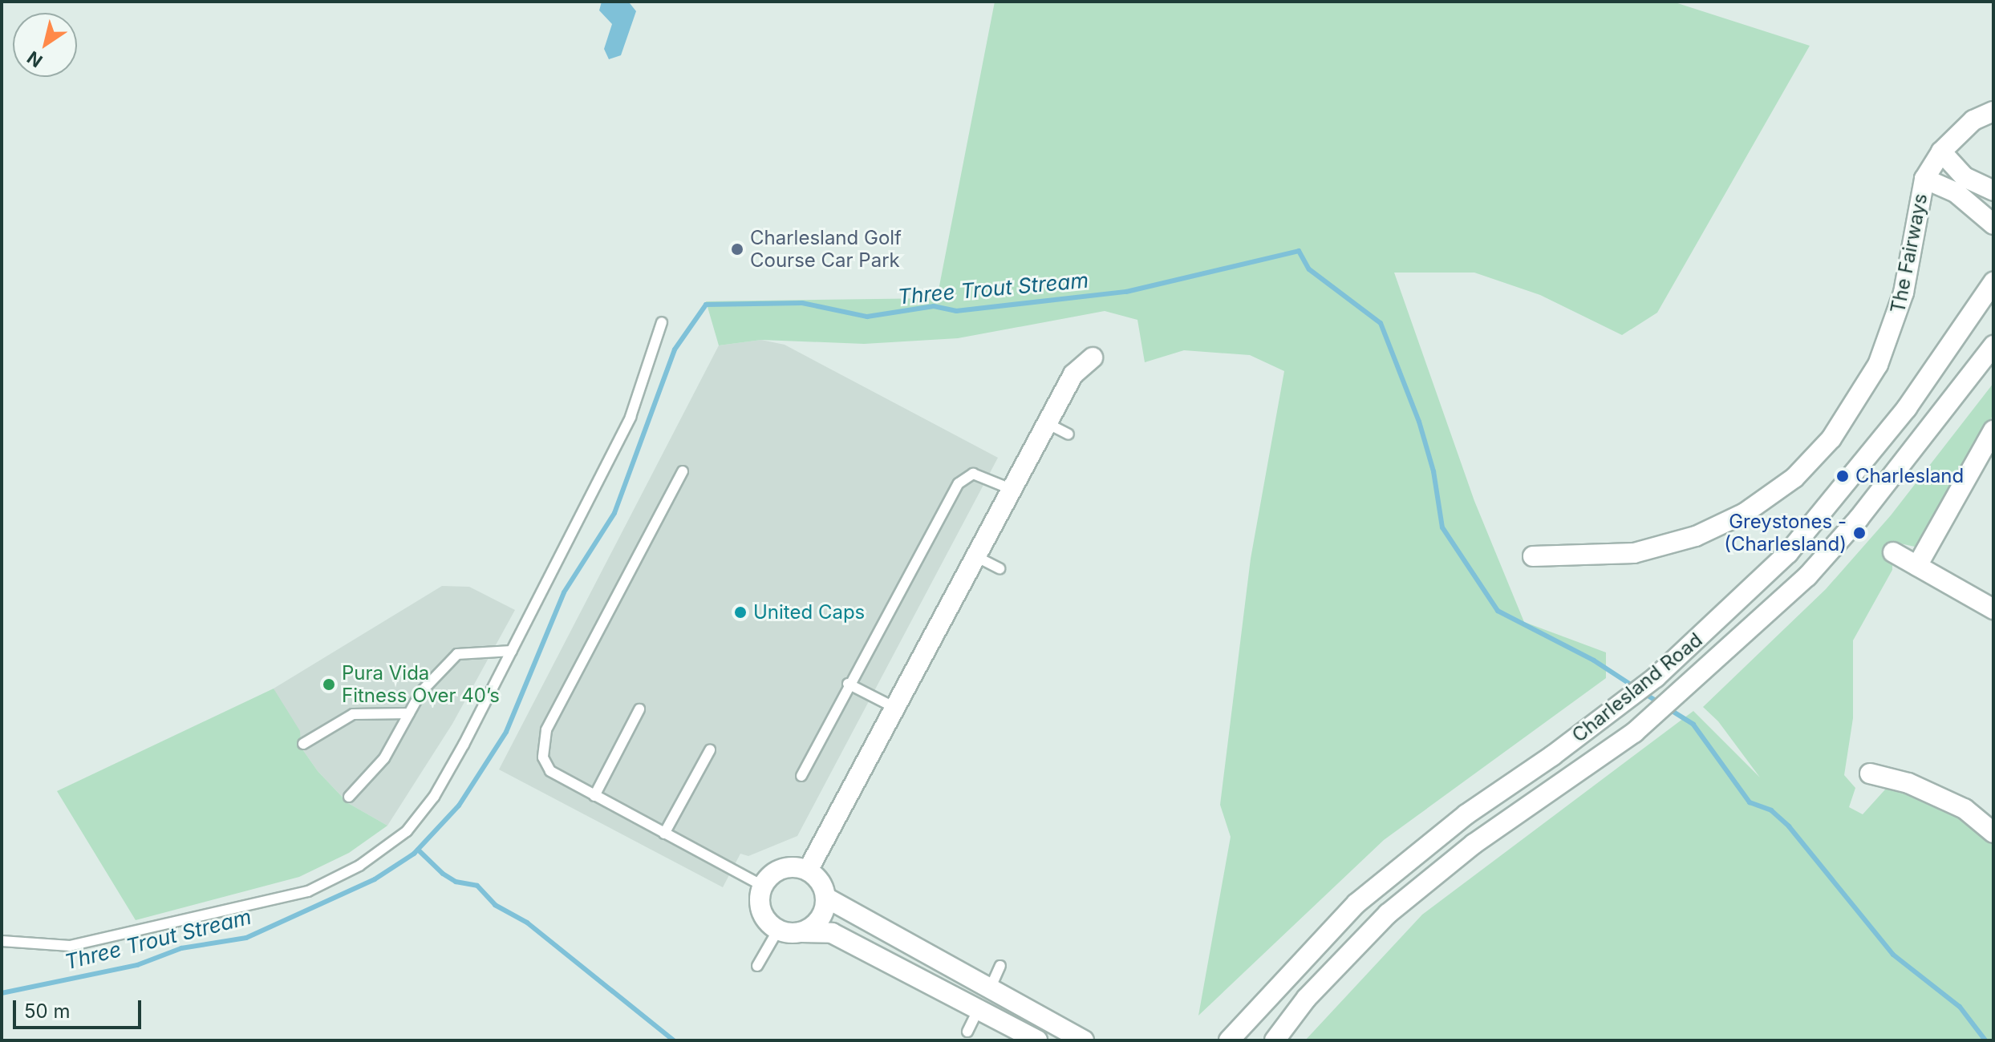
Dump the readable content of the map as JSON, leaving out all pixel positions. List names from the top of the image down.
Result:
{
  "streets": {
    "street": ["The Fairways", "Charlesland Road"]
  },
  "water": ["Three Trout Stream"],
  "places": [
    "Charlesland Golf Course Car Park",
    "Charlesland",
    "Greystones - (Charlesland)",
    "United Caps",
    "Pura Vida Fitness Over 40’s"
  ],
  "scale_bar": "50 m",
  "north": "bottom left"
}
